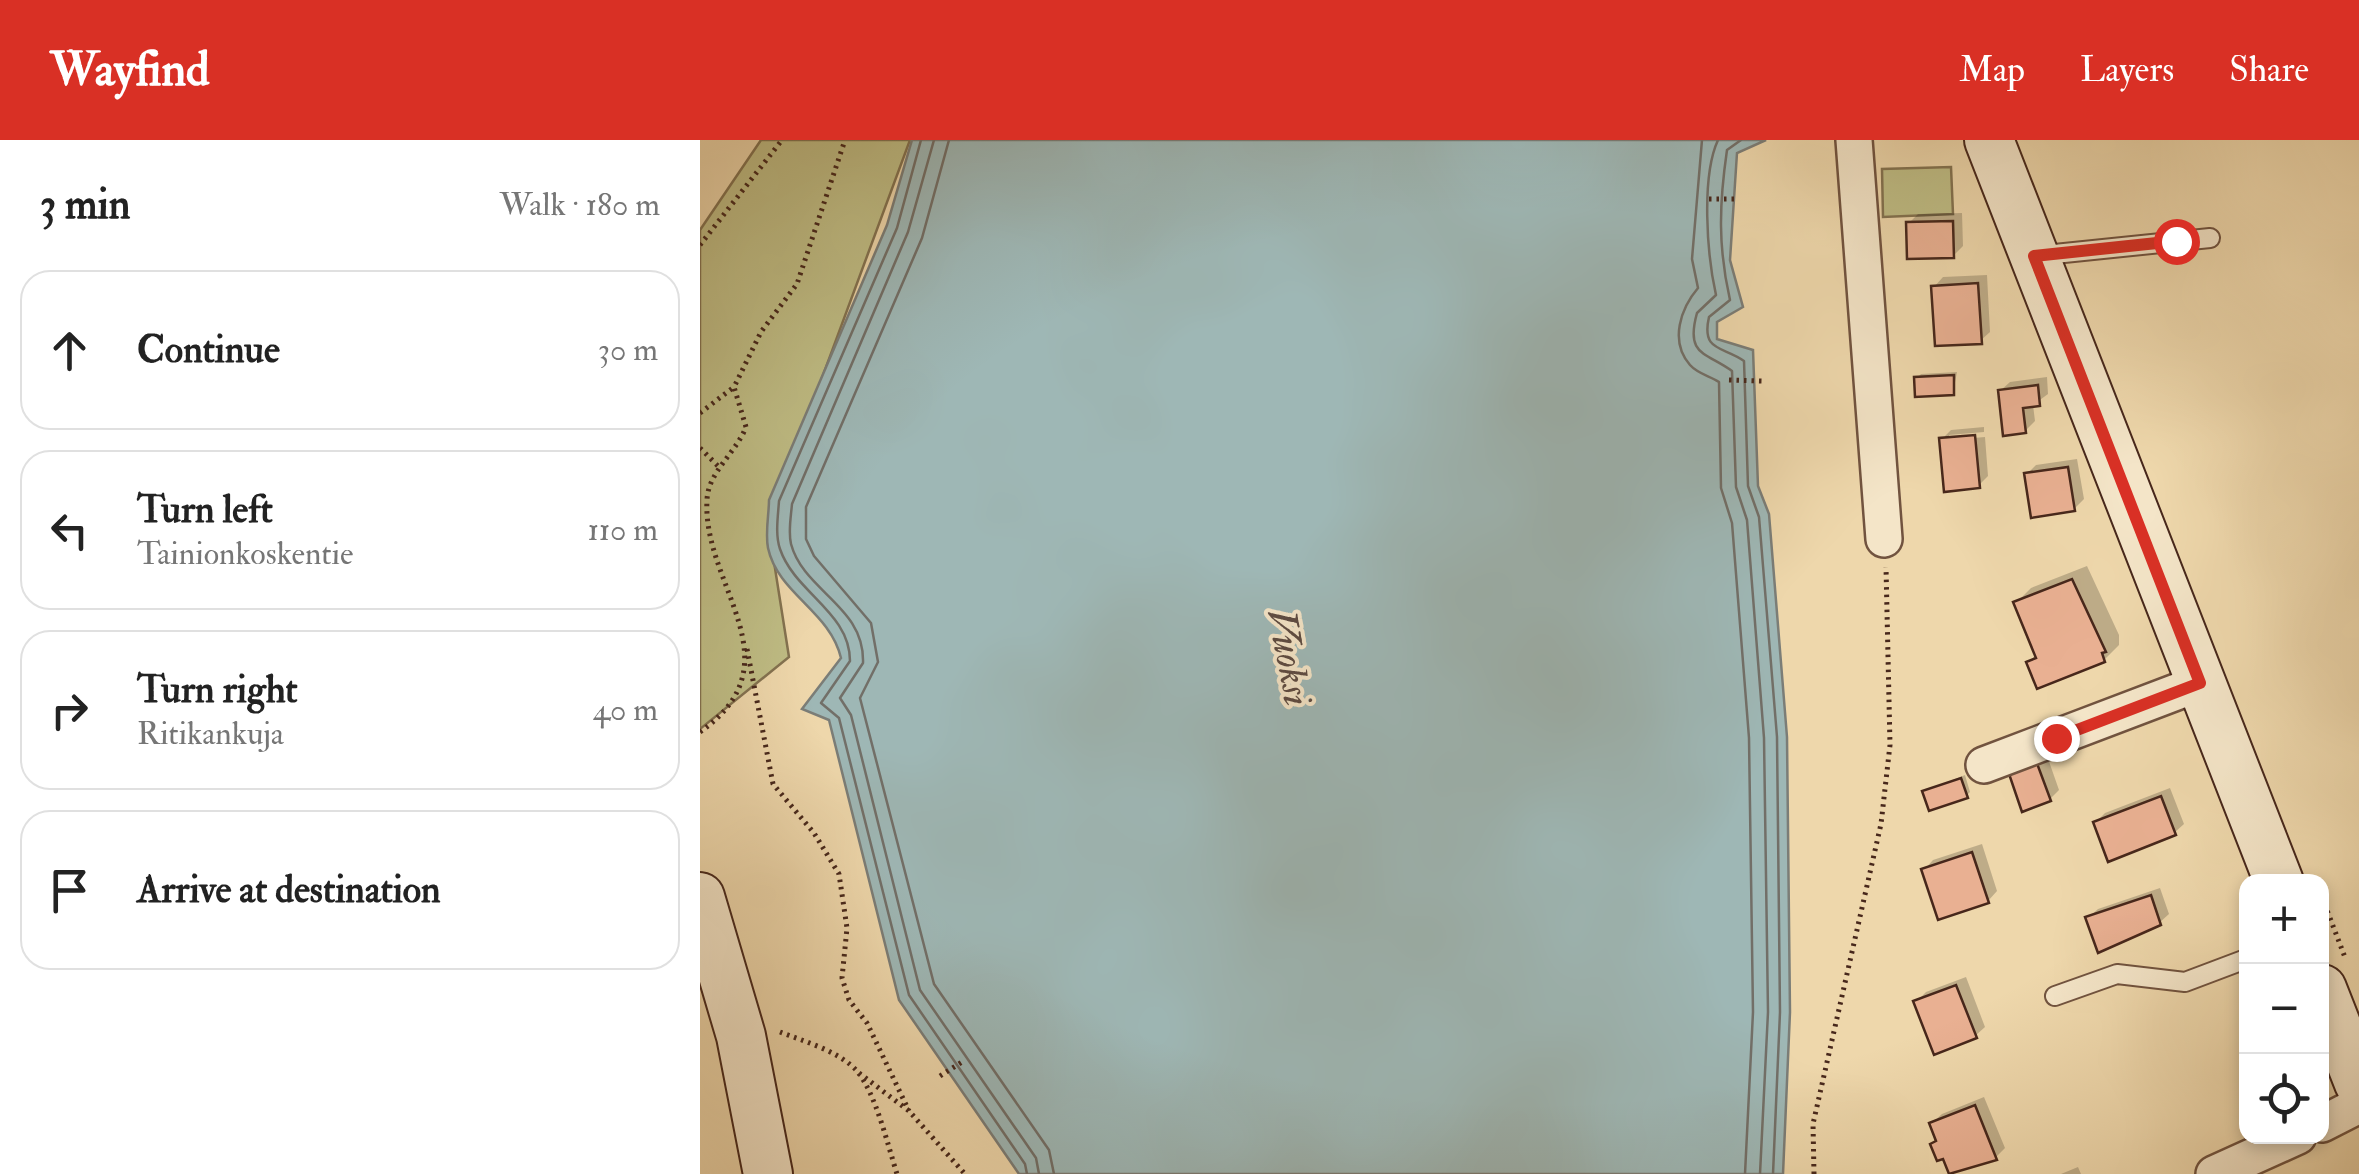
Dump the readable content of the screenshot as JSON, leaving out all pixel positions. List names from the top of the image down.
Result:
{
  "water": ["Vuoksi"],
  "page": {
    "header": "Wayfind",
    "nav": ["Map", "Layers", "Share"],
    "heading": ["3 min", "Walk · 180 m"],
    "list": [
      ["Continue", "30 m"],
      ["Turn left", "Tainionkoskentie", "110 m"],
      ["Turn right", "Ritikankuja", "40 m"],
      "Arrive at destination"
    ],
    "map_buttons": ["+", "−"]
  }
}
